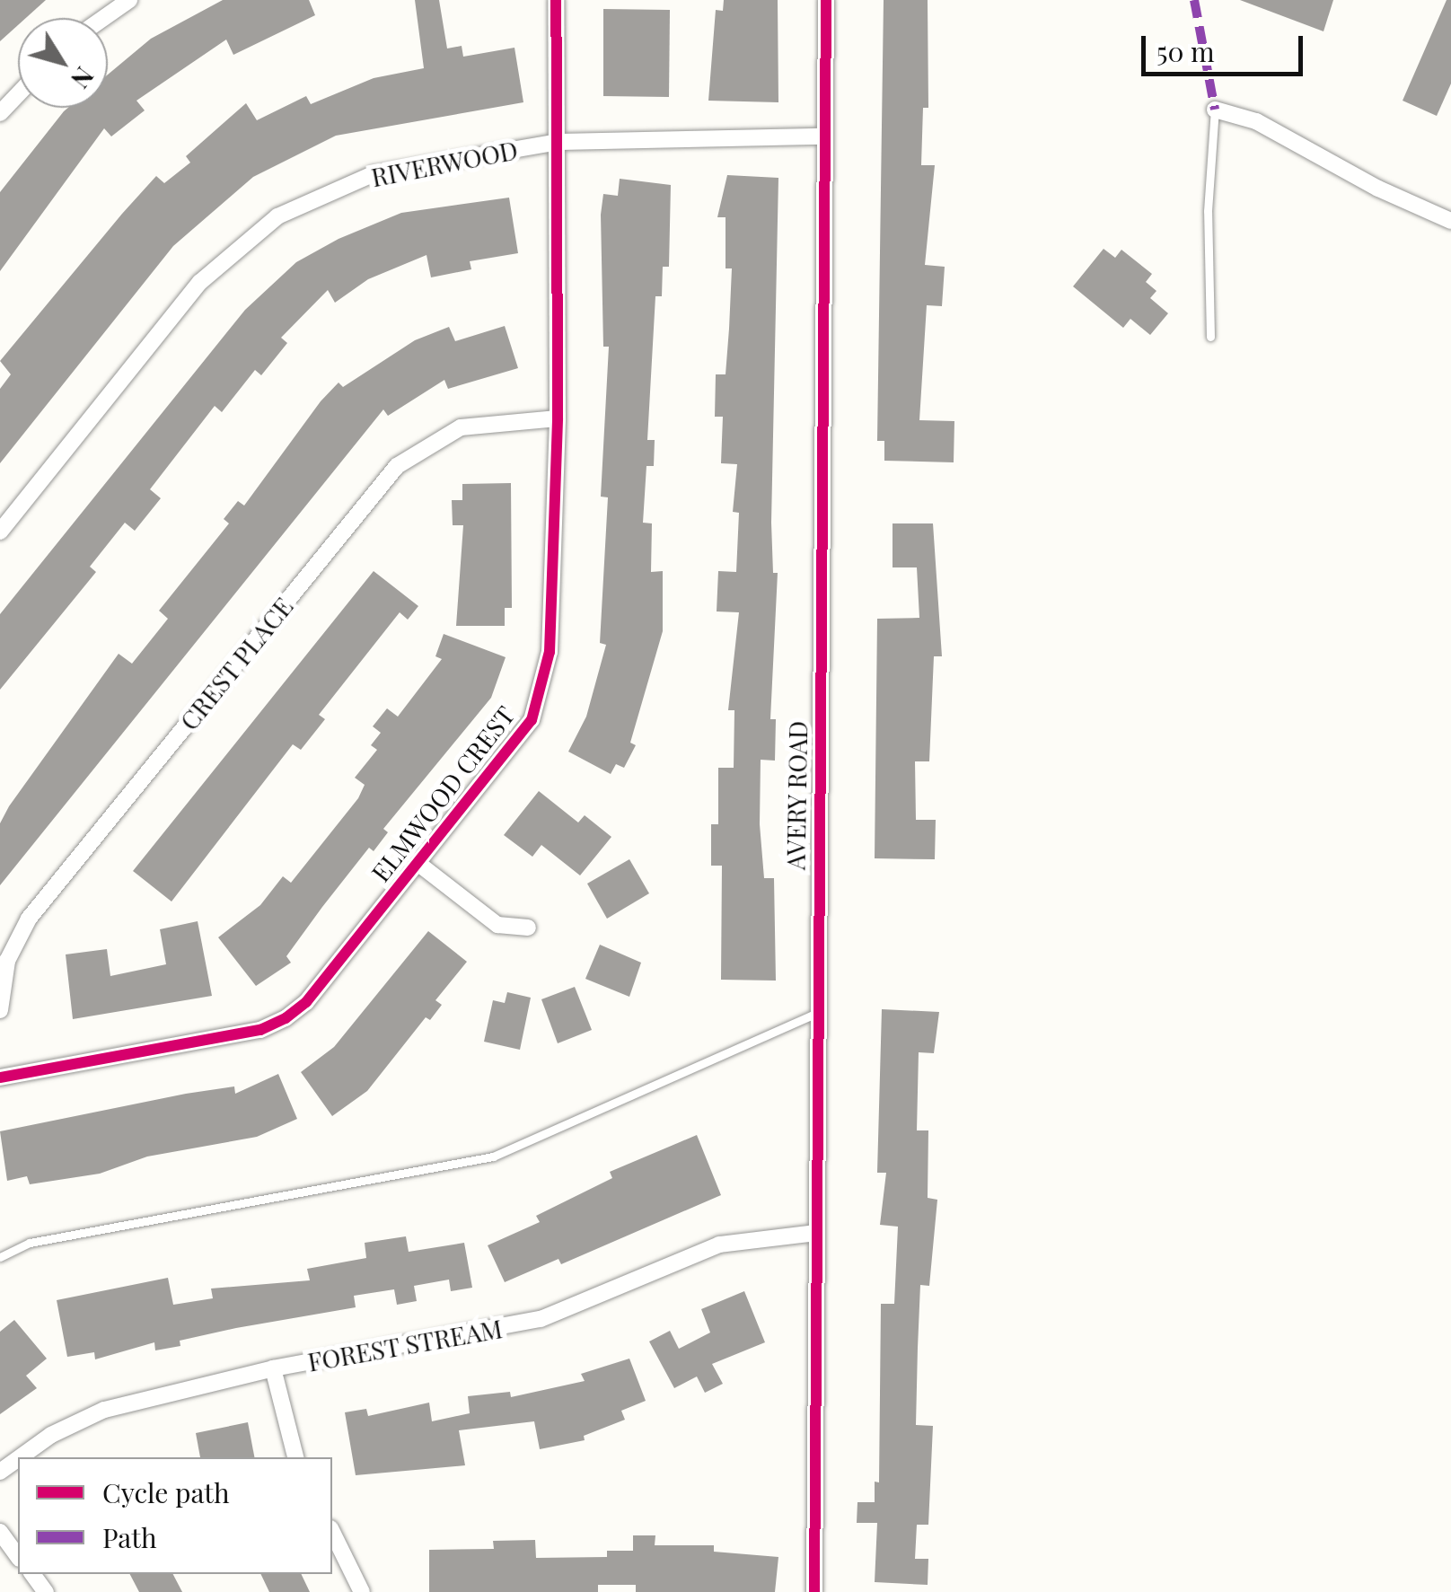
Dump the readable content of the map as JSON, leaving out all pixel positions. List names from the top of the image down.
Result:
{
  "streets": {
    "street": [
      "RIVERWOOD",
      "CREST PLACE",
      "ELMWOOD CREST",
      "AVERY ROAD",
      "FOREST STREAM"
    ]
  },
  "crossings": [
    ["RIVERWOOD", "ELMWOOD CREST"],
    ["RIVERWOOD", "AVERY ROAD"],
    ["CREST PLACE", "ELMWOOD CREST"],
    ["AVERY ROAD", "FOREST STREAM"]
  ],
  "legend": ["Cycle path", "Path"],
  "scale_bar": "50 m",
  "north": "bottom right"
}
